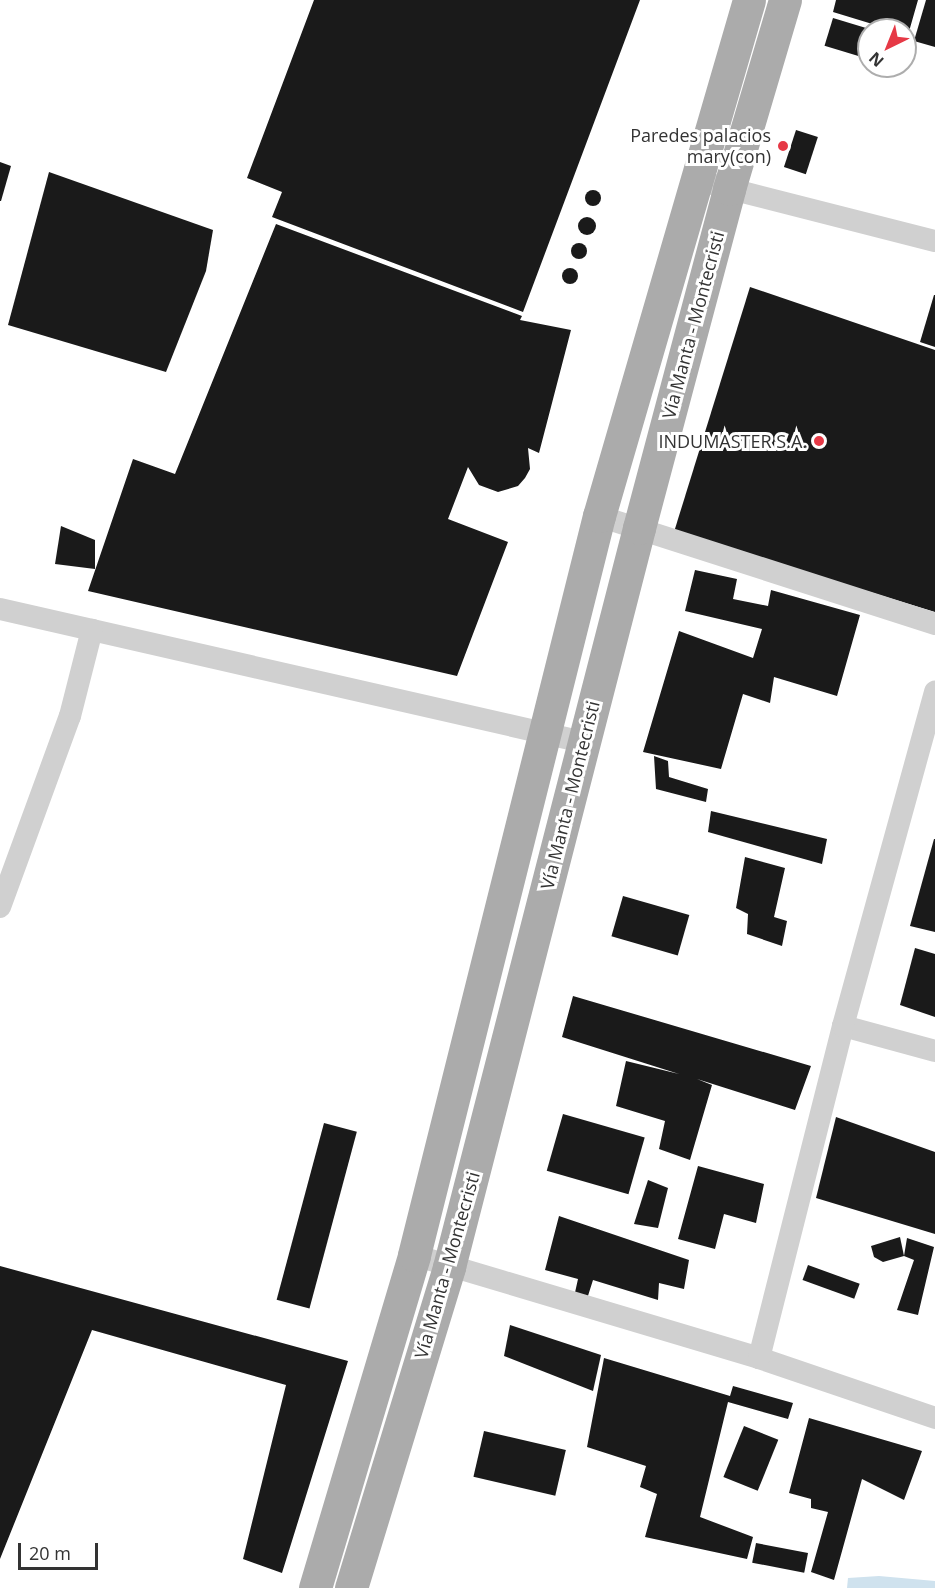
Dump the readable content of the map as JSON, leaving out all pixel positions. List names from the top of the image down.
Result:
{
  "streets": {
    "main road": ["Vía Manta - Montecristi"]
  },
  "places": ["Paredes palacios mary(con)", "INDUMASTER S.A."],
  "scale_bar": "20 m",
  "north": "bottom left"
}
